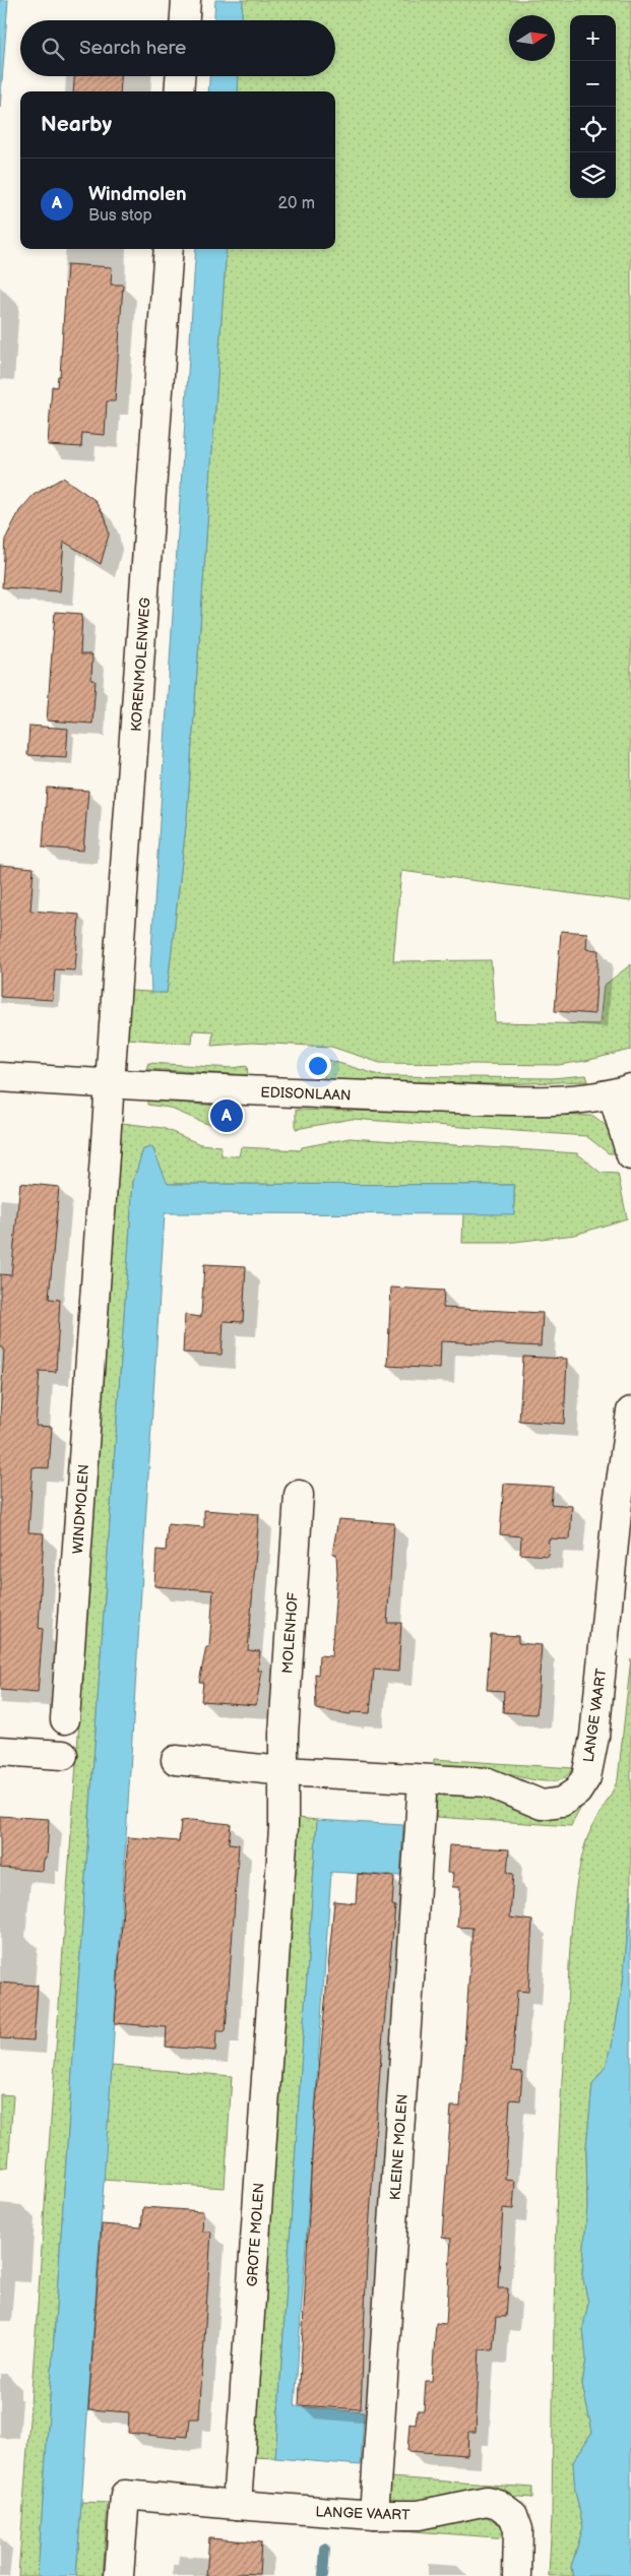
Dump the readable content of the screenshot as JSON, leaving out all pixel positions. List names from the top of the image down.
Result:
{
  "streets": {
    "street": [
      "KORENMOLENWEG",
      "EDISONLAAN",
      "WINDMOLEN",
      "MOLENHOF",
      "LANGE VAART",
      "KLEINE MOLEN",
      "GROTE MOLEN"
    ]
  },
  "crossings": [
    ["KORENMOLENWEG", "EDISONLAAN"],
    ["KORENMOLENWEG", "WINDMOLEN"],
    ["EDISONLAAN", "WINDMOLEN"],
    ["MOLENHOF", "LANGE VAART"],
    ["MOLENHOF", "GROTE MOLEN"],
    ["LANGE VAART", "KLEINE MOLEN"],
    ["LANGE VAART", "GROTE MOLEN"]
  ],
  "north": "right",
  "page": {
    "map_buttons": ["+", "−"],
    "search": "Search here",
    "heading": "Nearby",
    "list": [
      {
        "mark": "A",
        "name": "Windmolen",
        "note": "Bus stop",
        "value": "20 m"
      }
    ],
    "pins": "A"
  }
}
